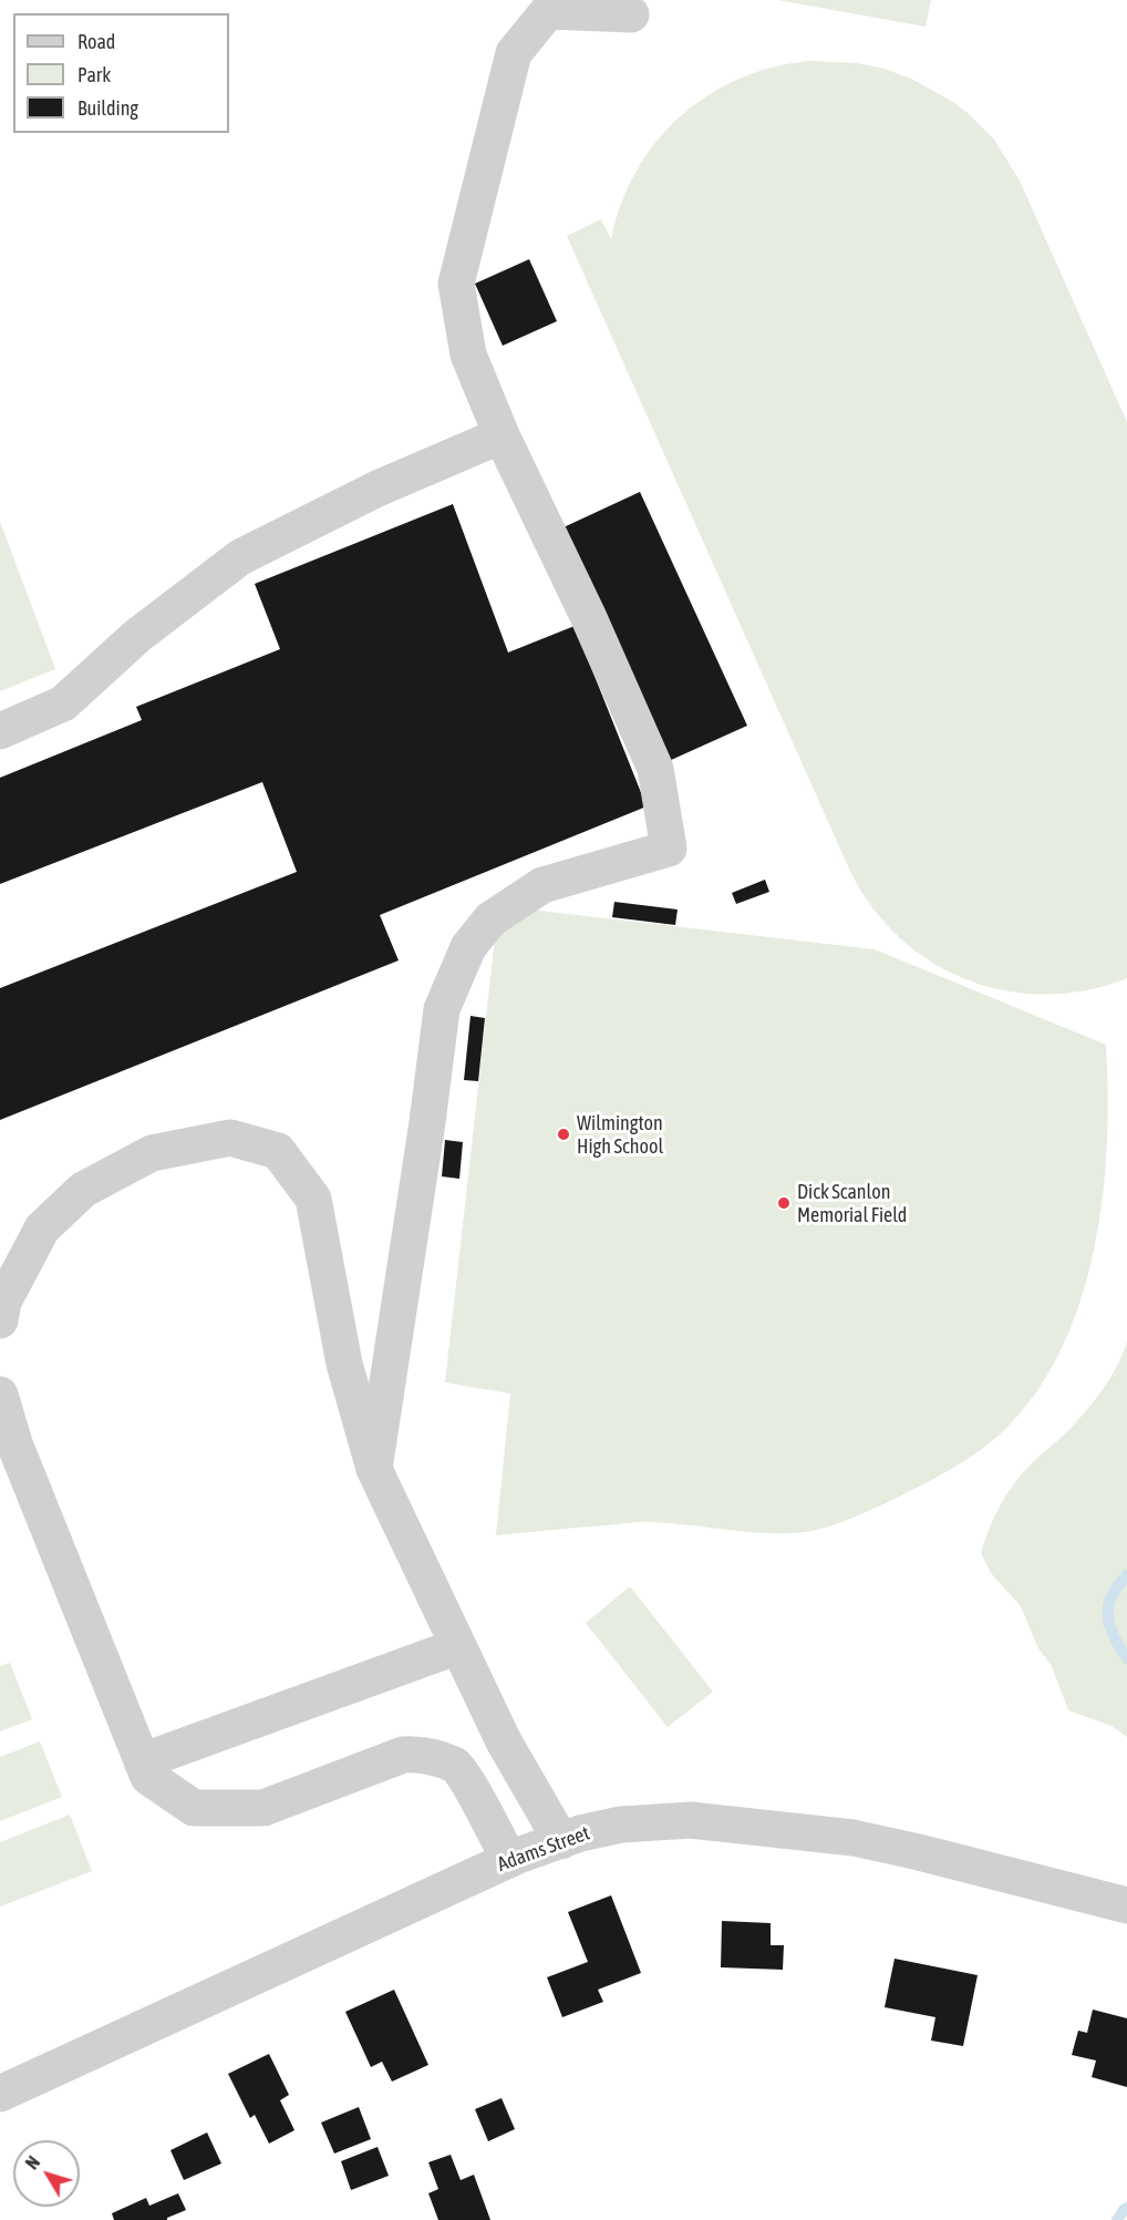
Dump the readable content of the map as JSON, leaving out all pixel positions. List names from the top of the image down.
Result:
{
  "streets": {
    "street": ["Adams Street"]
  },
  "places": ["Wilmington High School", "Dick Scanlon Memorial Field"],
  "legend": ["Road", "Park", "Building"],
  "north": "top left"
}
